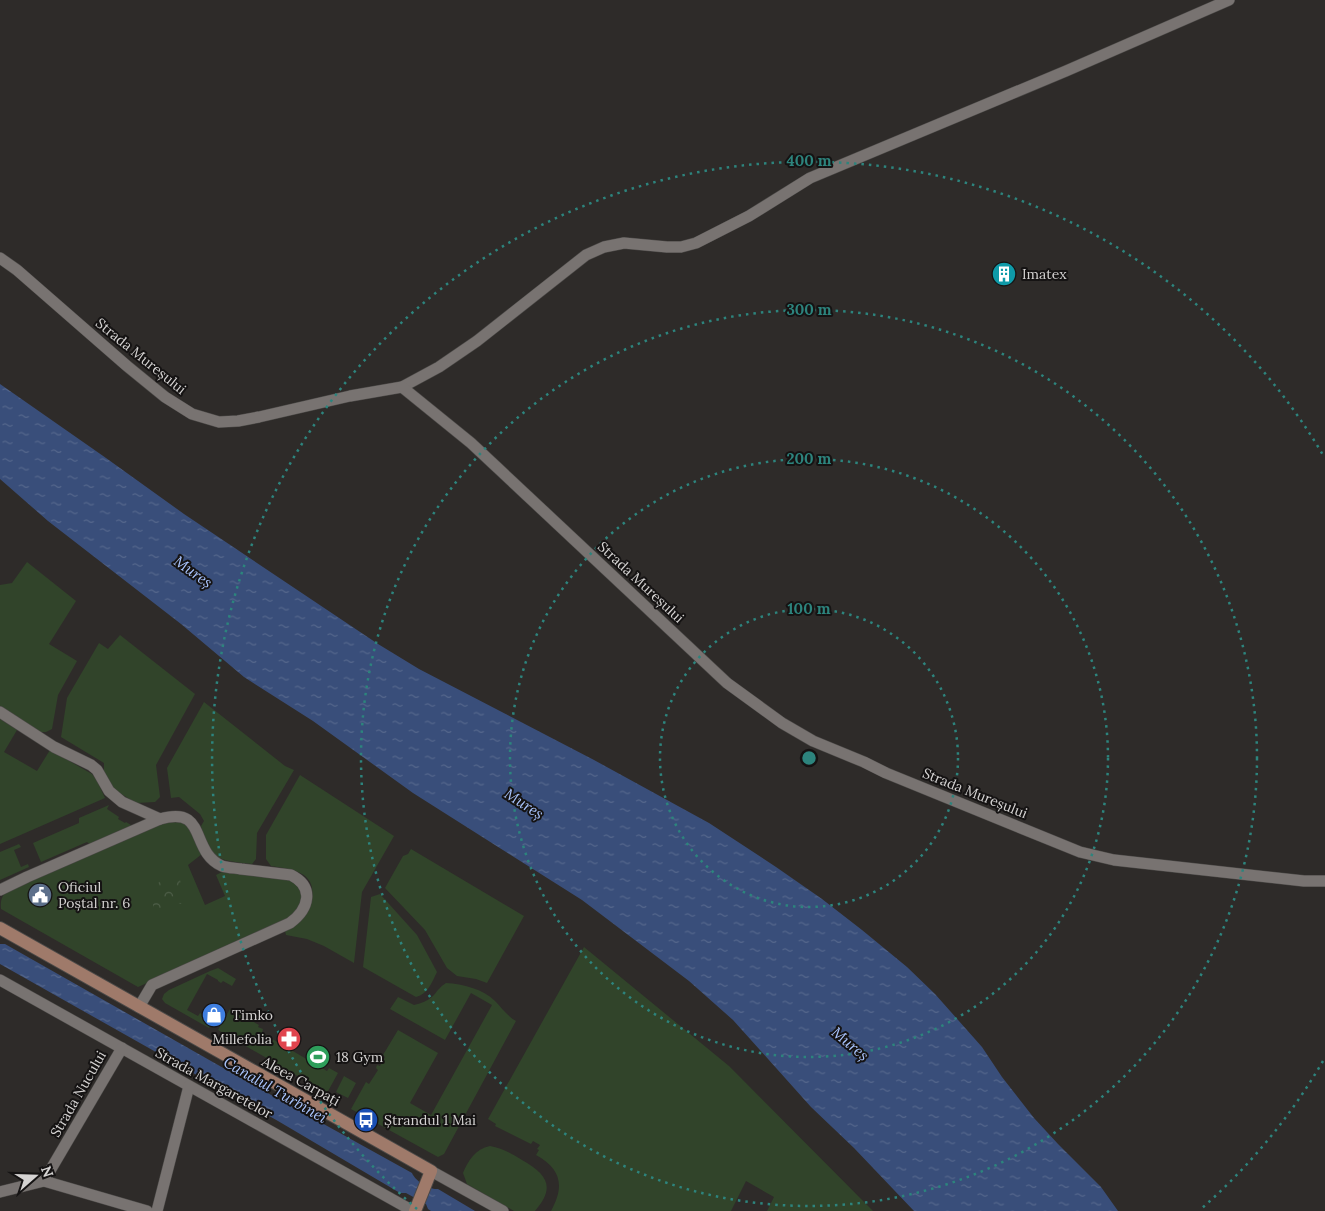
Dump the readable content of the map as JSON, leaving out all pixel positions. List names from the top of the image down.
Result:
{
  "streets": {
    "street": [
      "Strada Mureșului",
      "Aleea Carpați",
      "Strada Margaretelor",
      "Strada Nucului"
    ]
  },
  "crossings": [
    ["Strada Margaretelor", "Strada Nucului"]
  ],
  "water": ["Mureș", "Canalul Turbinei"],
  "places": {
    "building": ["Imatex"],
    "public building": ["Oficiul Poștal nr. 6"],
    "shop": ["Timko"],
    "pharmacy": ["Millefolia"],
    "sports": ["18 Gym"],
    "bus stop": ["Ștrandul 1 Mai"]
  },
  "north": "right",
  "rings": [
    "400 m",
    "300 m",
    "200 m",
    "100 m"
  ]
}
